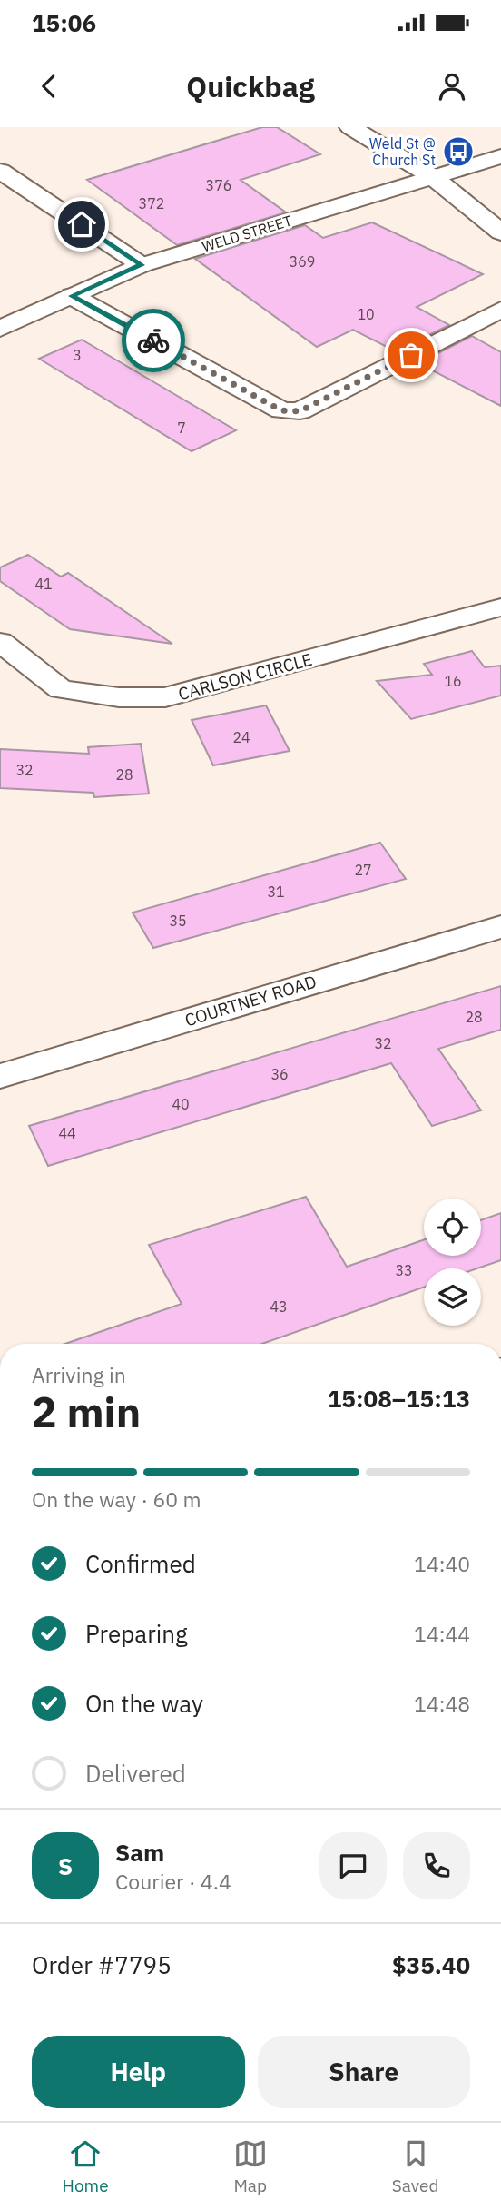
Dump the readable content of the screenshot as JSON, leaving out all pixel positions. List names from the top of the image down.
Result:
{
  "streets": {
    "main road": ["WELD STREET", "CARLSON CIRCLE", "COURTNEY ROAD"]
  },
  "places": {
    "bus stop": ["Weld St @ Church St"]
  },
  "house_numbers": [
    "376",
    "372",
    "369",
    "10",
    "3",
    "7",
    "41",
    "16",
    "24",
    "32",
    "28",
    "27",
    "31",
    "35",
    "28",
    "32",
    "36",
    "40",
    "44",
    "33",
    "43"
  ],
  "page": {
    "status": "15:06",
    "header": "Quickbag",
    "heading": ["2 min", "Arriving in", "15:08–15:13"],
    "panel": [
      "Sam",
      "Courier · 4.4",
      "Order #7795",
      "$35.40"
    ],
    "bar": "On the way · 60 m",
    "list": [
      ["Confirmed", "14:40"],
      ["Preparing", "14:44"],
      ["On the way", "14:48"],
      "Delivered"
    ],
    "round": "S",
    "buttons": ["Help", "Share"],
    "tabs": ["Home", "Map", "Saved"]
  }
}
